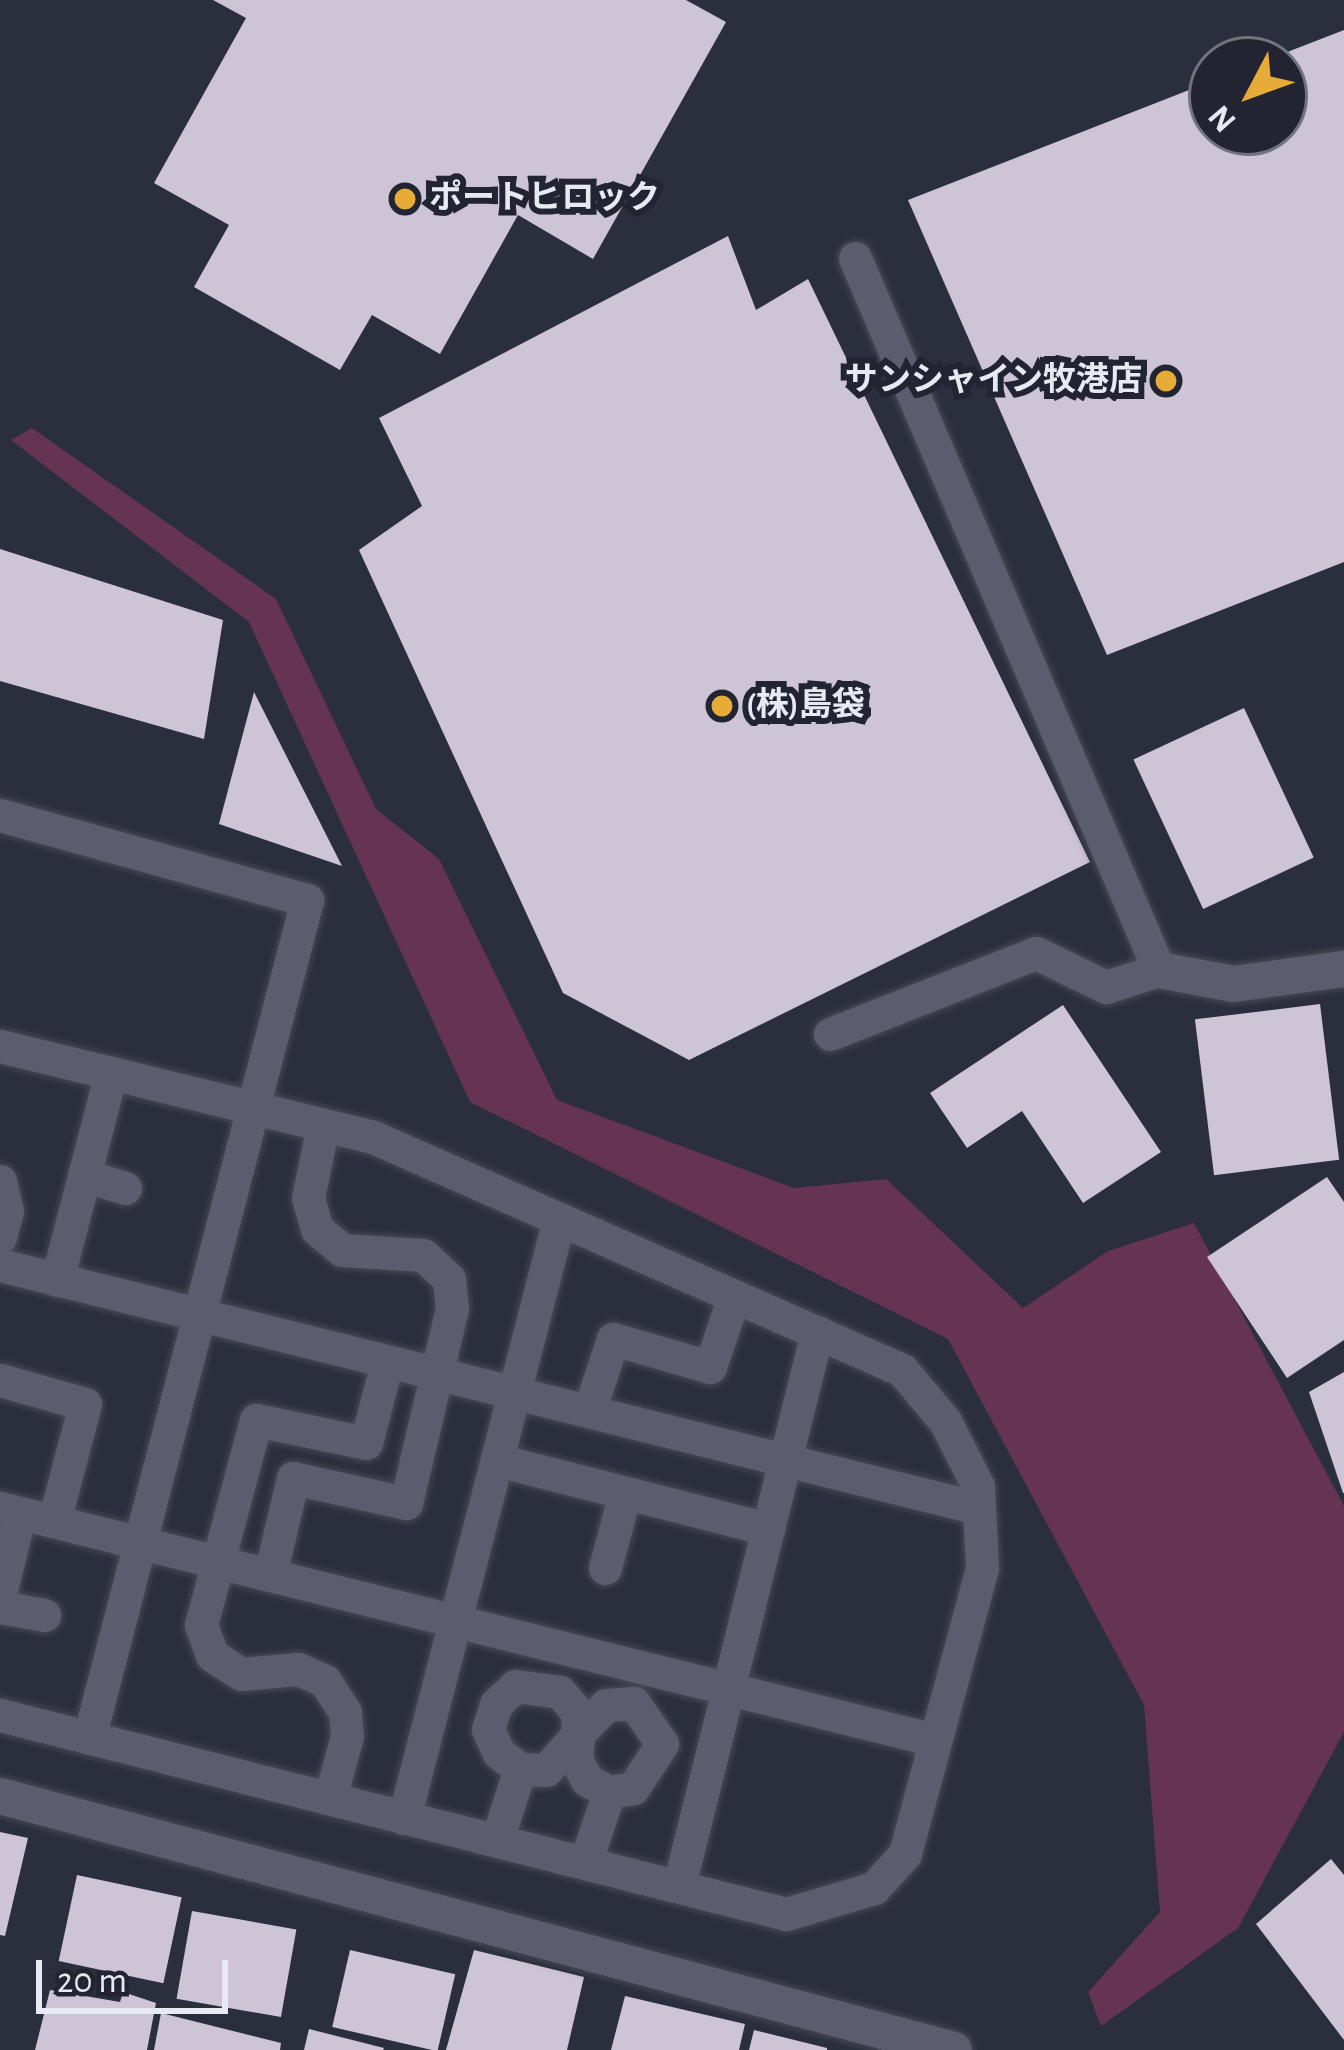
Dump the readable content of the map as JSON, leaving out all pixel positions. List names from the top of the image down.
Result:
{
  "places": ["ポートヒロック", "サンシャイン牧港店", "(株)島袋"],
  "scale_bar": "20 m",
  "north": "bottom left"
}
